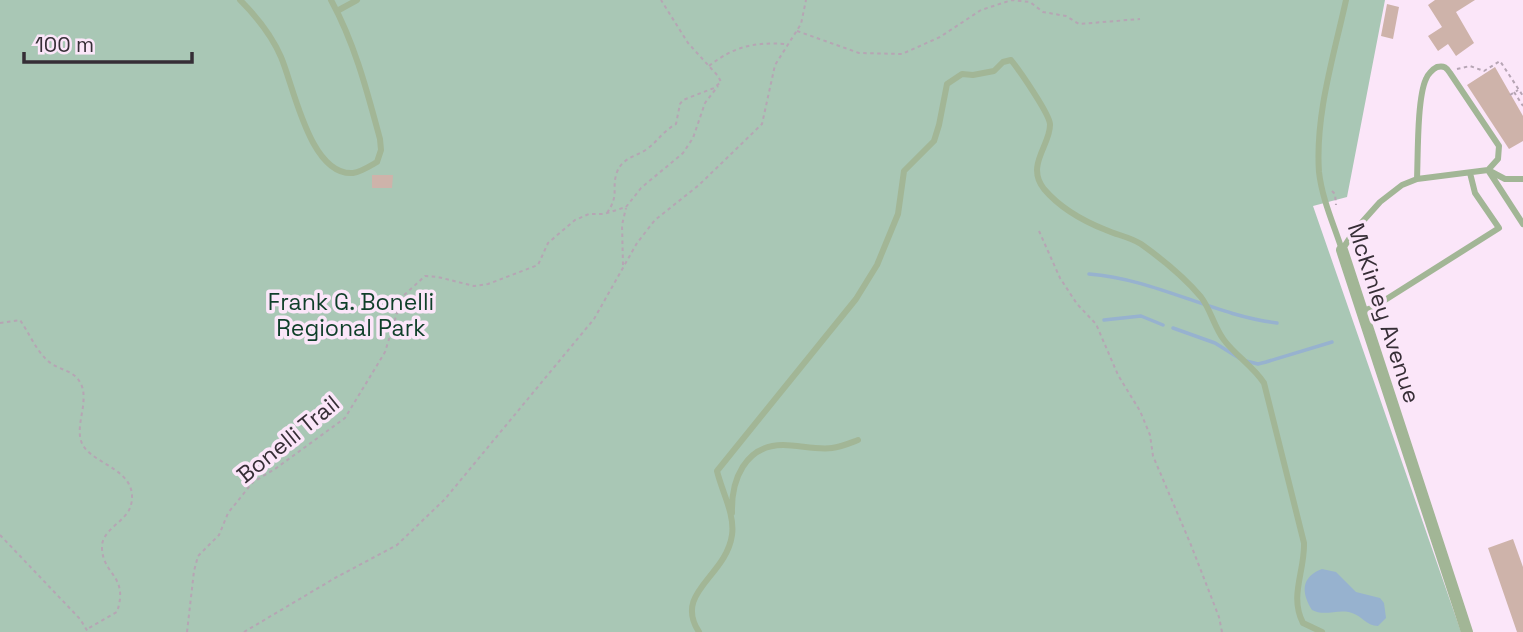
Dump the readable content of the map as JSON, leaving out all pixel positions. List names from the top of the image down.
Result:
{
  "streets": {
    "street": ["McKinley Avenue"],
    "path": ["Bonelli Trail"]
  },
  "parks": ["Frank G. Bonelli Regional Park"],
  "scale_bar": "100 m"
}
